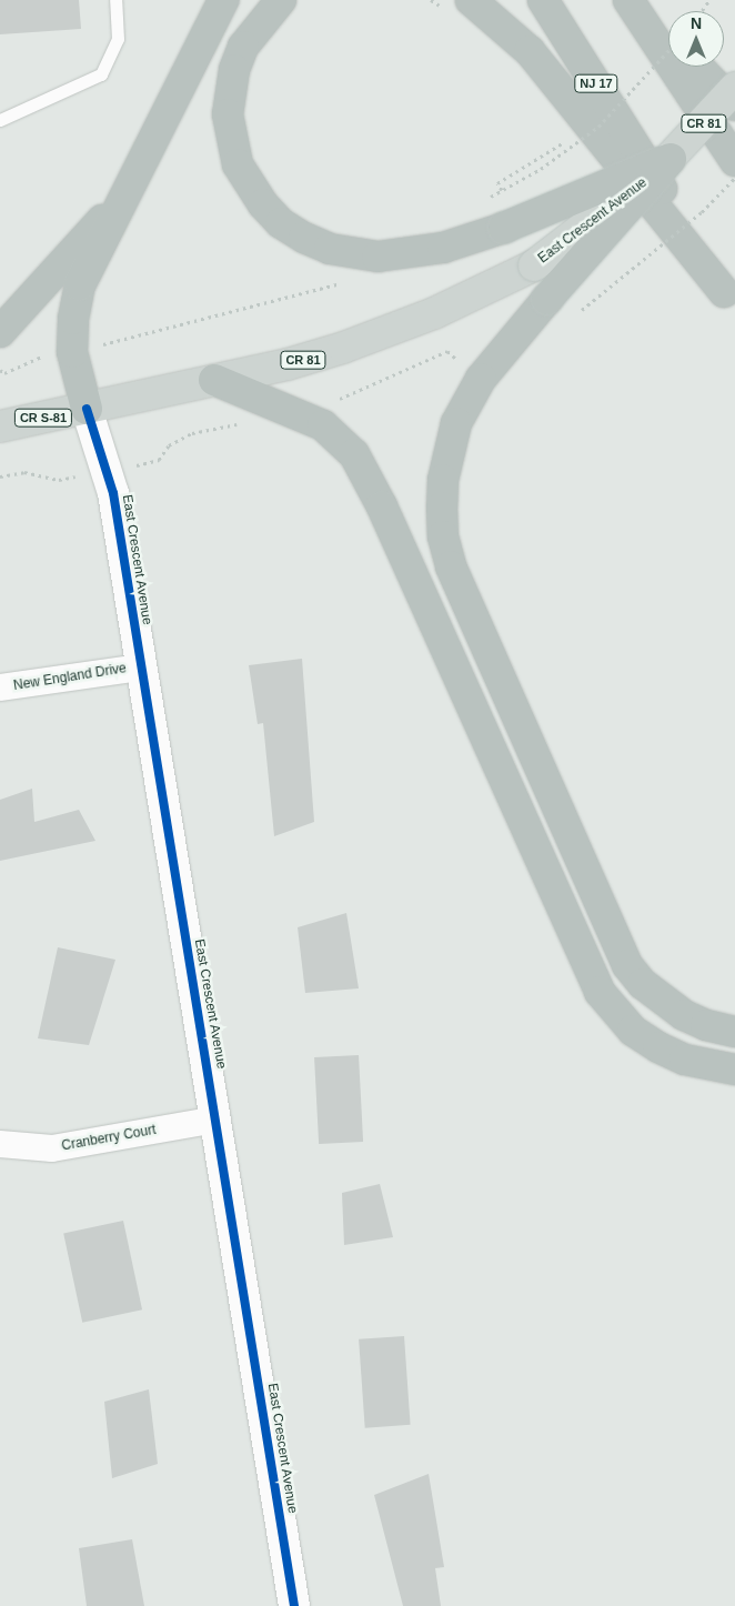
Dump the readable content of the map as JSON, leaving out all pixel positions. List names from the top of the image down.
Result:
{
  "streets": {
    "highway": ["NJ 17"],
    "main road": ["CR 81", "East Crescent Avenue", "CR S-81"],
    "street": ["New England Drive", "Cranberry Court"]
  },
  "crossings": [
    ["East Crescent Avenue", "CR S-81"],
    ["East Crescent Avenue", "New England Drive"],
    ["East Crescent Avenue", "Cranberry Court"]
  ],
  "north": "top"
}
